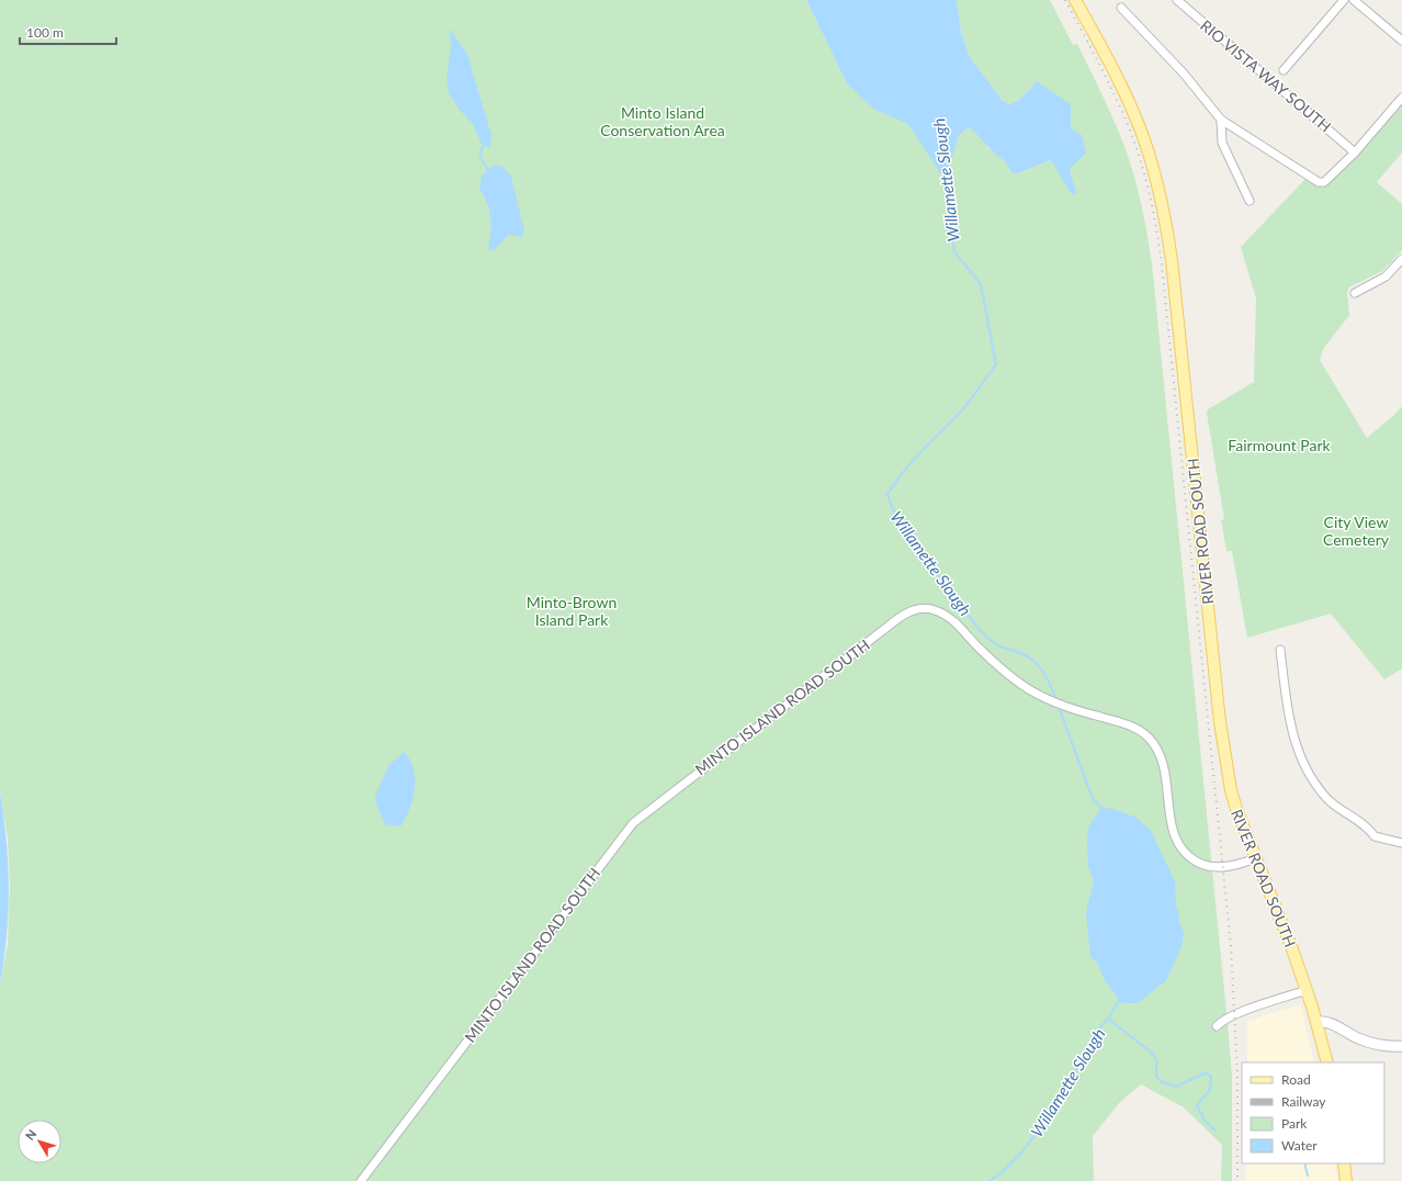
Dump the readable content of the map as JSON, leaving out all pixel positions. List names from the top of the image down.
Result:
{
  "streets": {
    "main road": ["RIVER ROAD SOUTH"],
    "street": ["RIO VISTA WAY SOUTH", "MINTO ISLAND ROAD SOUTH"]
  },
  "crossings": [
    ["RIVER ROAD SOUTH", "MINTO ISLAND ROAD SOUTH"]
  ],
  "water": ["Willamette Slough"],
  "parks": [
    "Minto Island Conservation Area",
    "Fairmount Park",
    "City View Cemetery",
    "Minto-Brown Island Park"
  ],
  "legend": [
    "Road",
    "Railway",
    "Park",
    "Water"
  ],
  "scale_bar": "100 m",
  "north": "top left"
}
